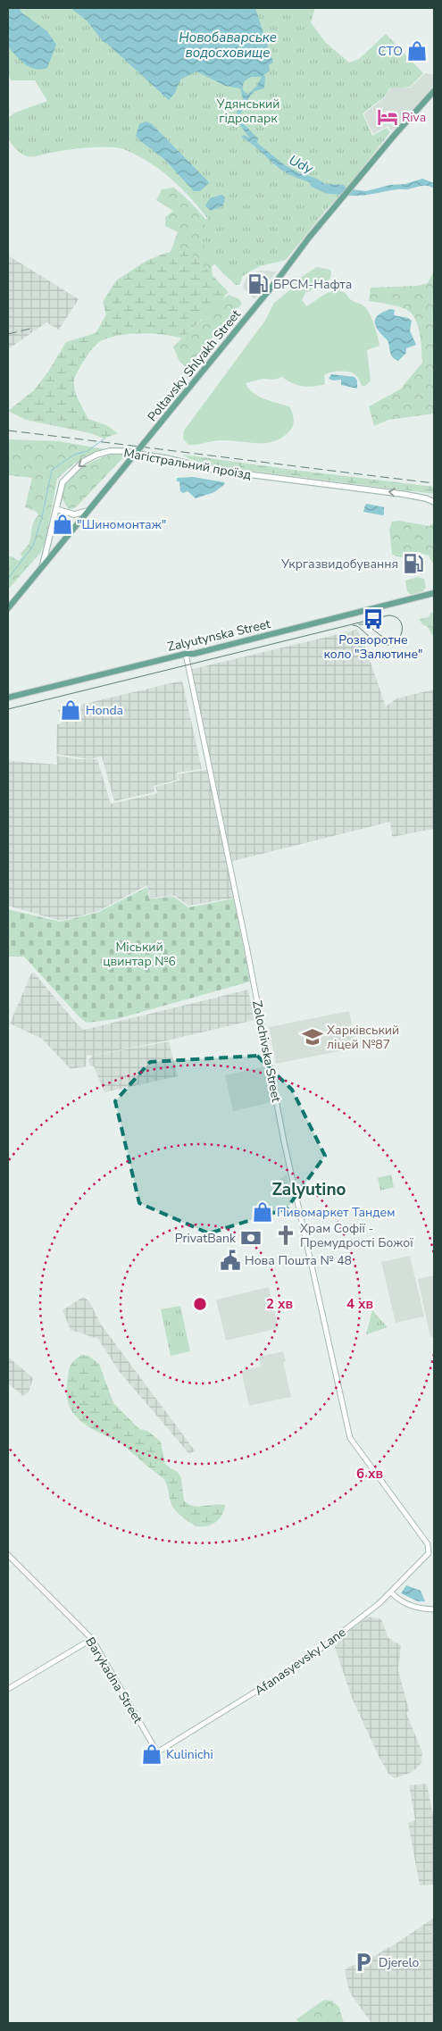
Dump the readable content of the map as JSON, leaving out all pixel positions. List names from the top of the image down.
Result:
{
  "streets": {
    "main road": ["Poltavsky Shlyakh Street", "Магістральний проїзд", "Zalyutynska Street"],
    "street": ["Zolochivska Street", "Afanasyevsky Lane", "Barykadna Street"]
  },
  "crossings": [
    ["Poltavsky Shlyakh Street", "Магістральний проїзд"],
    ["Zalyutynska Street", "Zolochivska Street"],
    ["Zolochivska Street", "Afanasyevsky Lane"],
    ["Afanasyevsky Lane", "Barykadna Street"]
  ],
  "one_way": ["Магістральний проїзд"],
  "districts": ["Zalyutіno"],
  "water": ["Новобаварське водосховище", "Udy"],
  "parks": ["Удянський гідропарк", "Міський цвинтар №6"],
  "places": {
    "shop": [
      "СТО",
      "\"Шиномонтаж\"",
      "Honda",
      "Пивомаркет Тандем",
      "Kulinichi"
    ],
    "hotel": ["Riva"],
    "fuel station": ["БРСМ-Нафта", "Укргазвидобування"],
    "bus stop": ["Розворотне коло \"Залютине\""],
    "school or university": ["Харківський ліцей №87"],
    "church": ["Храм Софії - Премудрості Божої"],
    "bank": ["PrivatBank"],
    "public building": ["Нова Пошта № 48"],
    "parking": ["Djerelo"]
  },
  "rings": ["2 хв", "4 хв", "6 хв"]
}
